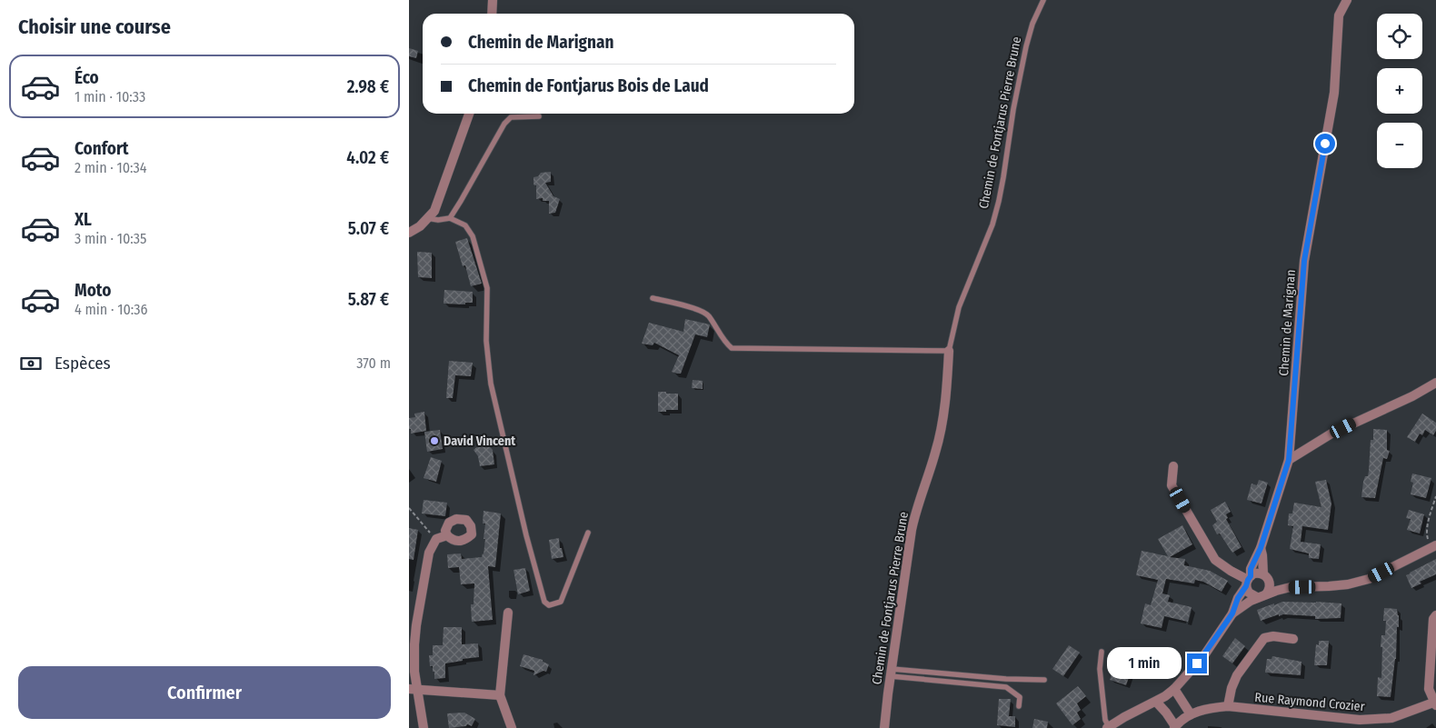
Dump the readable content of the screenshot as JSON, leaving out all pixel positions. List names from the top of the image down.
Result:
{
  "streets": {
    "street": ["Chemin de Fontjarus Pierre Brune", "Chemin de Marignan", "Rue Raymond Crozier"]
  },
  "places": ["David Vincent"],
  "page": {
    "heading": "Choisir une course",
    "map_buttons": ["+", "−"],
    "banner": ["Chemin de Marignan", "Chemin de Fontjarus Bois de Laud"],
    "list": [
      {
        "name": "Éco",
        "note": "1 min · 10:33",
        "value": "2.98 €"
      },
      {
        "name": "Confort",
        "note": "2 min · 10:34",
        "value": "4.02 €"
      },
      {
        "name": "XL",
        "note": "3 min · 10:35",
        "value": "5.07 €"
      },
      {
        "name": "Moto",
        "note": "4 min · 10:36",
        "value": "5.87 €"
      }
    ],
    "pay": ["Espèces", "370 m"],
    "bubble": "1 min",
    "buttons": "Confirmer"
  }
}
